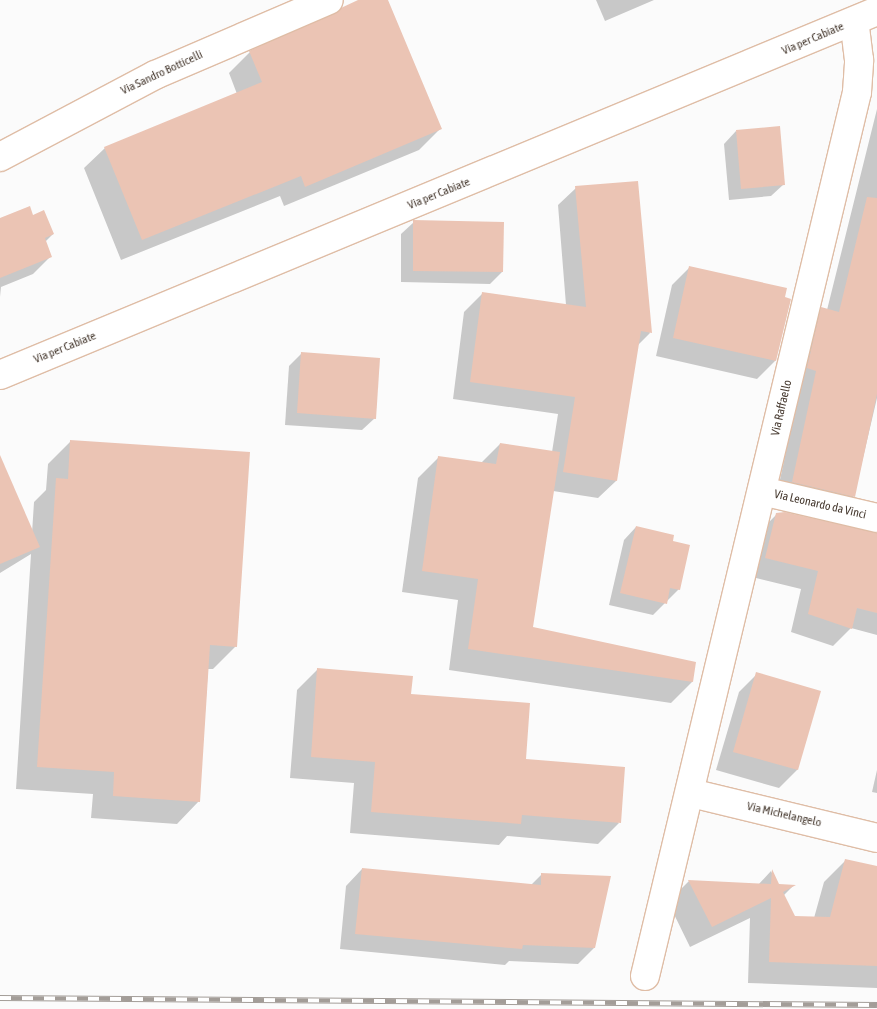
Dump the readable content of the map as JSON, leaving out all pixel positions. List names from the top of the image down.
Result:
{
  "streets": {
    "street": [
      "Via per Cabiate",
      "Via Sandro Botticelli",
      "Via Raffaello",
      "Via Leonardo da Vinci",
      "Via Michelangelo"
    ]
  },
  "crossings": [
    ["Via per Cabiate", "Via Raffaello"],
    ["Via Raffaello", "Via Leonardo da Vinci"],
    ["Via Raffaello", "Via Michelangelo"]
  ]
}
